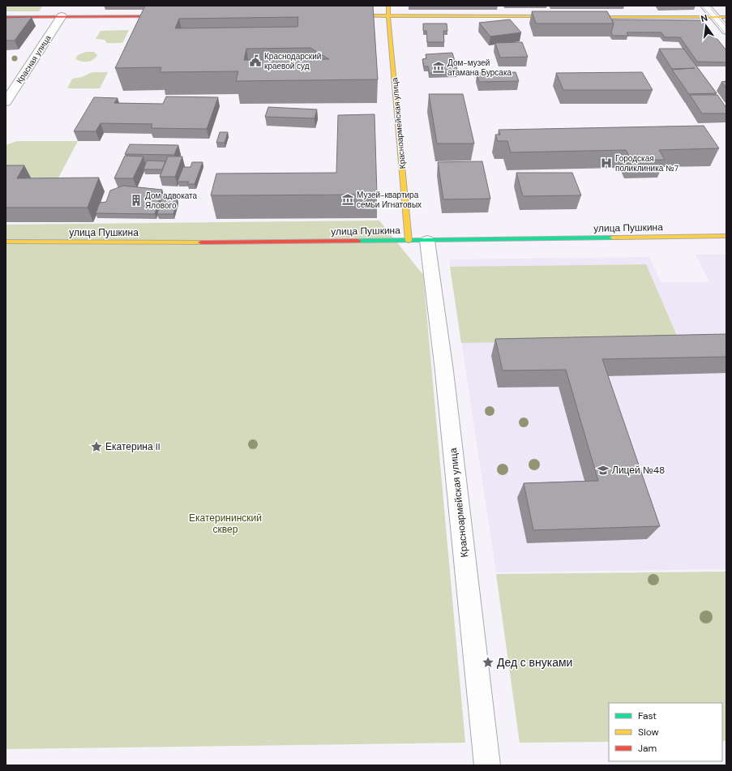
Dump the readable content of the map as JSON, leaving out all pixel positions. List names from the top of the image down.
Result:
{
  "streets": {
    "street": ["Красная улица", "Красноармейская улица", "улица Пушкина"]
  },
  "crossings": [
    ["Красноармейская улица", "улица Пушкина"]
  ],
  "parks": ["Екатерининский сквер"],
  "places": {
    "public building": ["Краснодарский краевой суд"],
    "museum": ["Дом-музей атамана Бурсака", "Музей-квартира семьи Игнатовых"],
    "hospital": ["Городская поликлиника №7"],
    "building": ["Дом адвоката Ялового"],
    "place": ["Екатерина II", "Дед с внуками"],
    "school or university": ["Лицей №48"]
  },
  "legend": ["Fast", "Slow", "Jam"],
  "north": "top"
}
